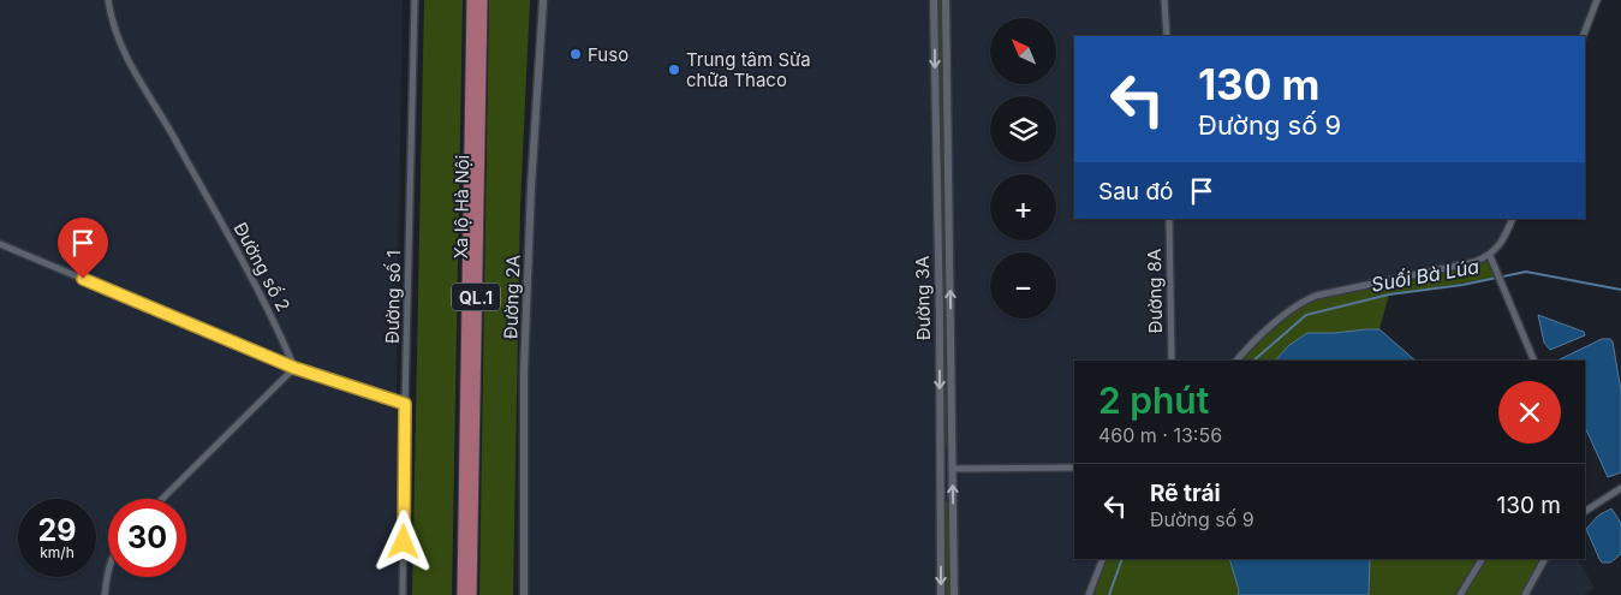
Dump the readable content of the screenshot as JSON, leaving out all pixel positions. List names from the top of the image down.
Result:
{
  "streets": {
    "highway": ["Xa lộ Hà Nội", "QL.1"],
    "street": [
      "Đường số 2",
      "Đường 8A",
      "Đường số 1",
      "Đường 2A",
      "Đường 3A"
    ]
  },
  "water": ["Suối Bà Lúa"],
  "places": ["Fuso", "Trung tâm Sửa chữa Thaco"],
  "north": "top left",
  "page": {
    "map_buttons": ["+", "−"],
    "turn": ["130 m", "Đường số 9"],
    "then": "Sau đó",
    "heading": ["2 phút", "460 m · 13:56"],
    "list": [
      {
        "name": "Rẽ trái",
        "note": "Đường số 9",
        "value": "130 m"
      }
    ],
    "speed": "29 km/h",
    "limit": "30"
  }
}
